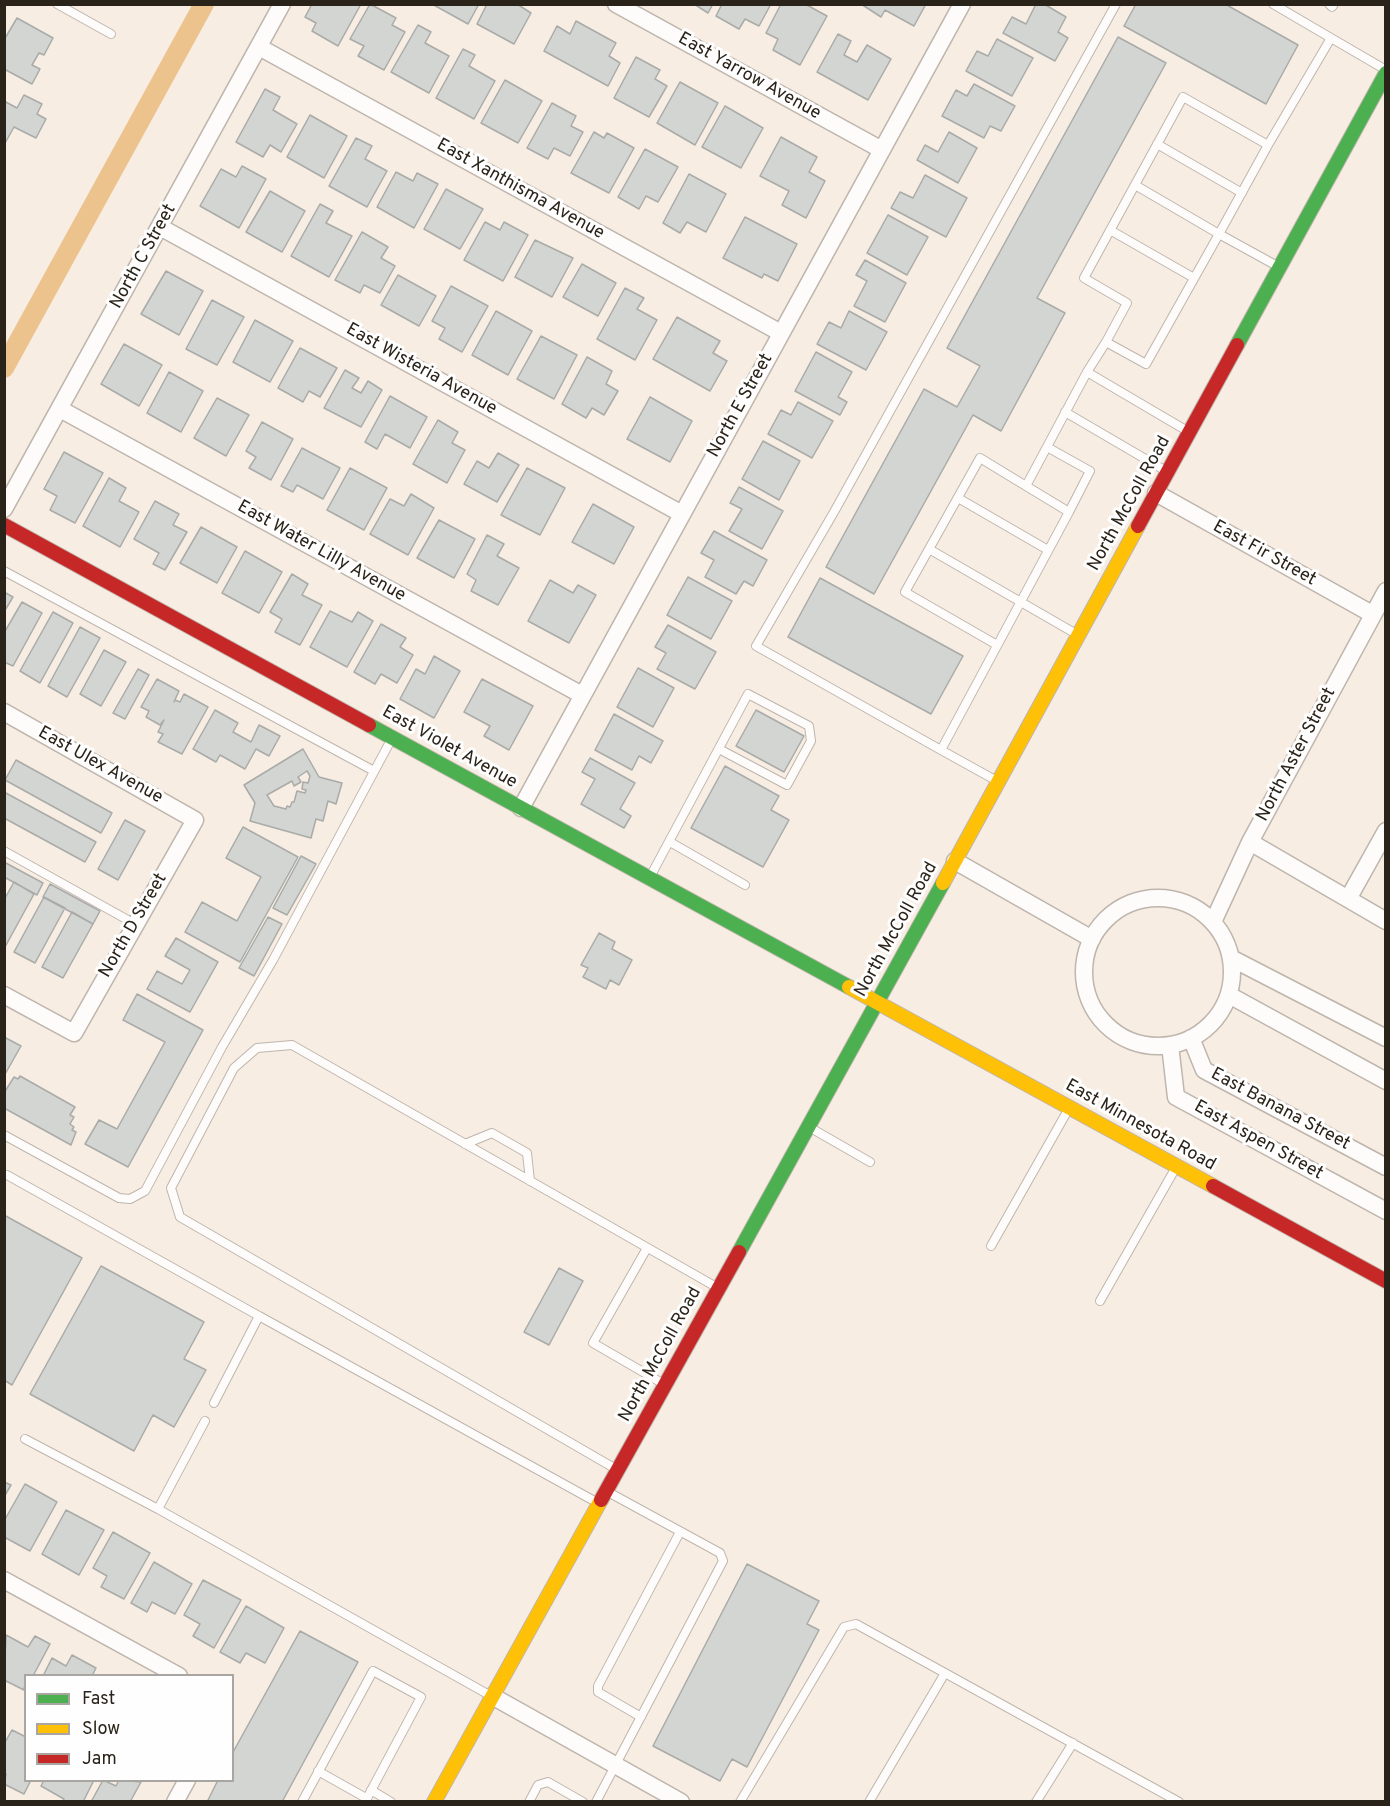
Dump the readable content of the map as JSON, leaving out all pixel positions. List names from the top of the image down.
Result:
{
  "streets": {
    "main road": ["North McColl Road", "East Violet Avenue", "East Minnesota Road"],
    "street": [
      "East Yarrow Avenue",
      "East Xanthisma Avenue",
      "North C Street",
      "East Wisteria Avenue",
      "North E Street",
      "East Water Lilly Avenue",
      "East Fir Street",
      "North Aster Street",
      "East Ulex Avenue",
      "North D Street",
      "East Banana Street",
      "East Aspen Street"
    ]
  },
  "crossings": [
    ["East Yarrow Avenue", "North E Street"],
    ["East Xanthisma Avenue", "North C Street"],
    ["East Xanthisma Avenue", "North E Street"],
    ["North C Street", "East Wisteria Avenue"],
    ["North C Street", "East Water Lilly Avenue"],
    ["East Wisteria Avenue", "North E Street"],
    ["North E Street", "East Water Lilly Avenue"],
    ["North E Street", "East Violet Avenue"],
    ["North McColl Road", "East Fir Street"],
    ["North McColl Road", "East Violet Avenue"],
    ["North McColl Road", "East Minnesota Road"],
    ["East Fir Street", "North Aster Street"],
    ["East Violet Avenue", "East Minnesota Road"],
    ["North Aster Street", "East Banana Street"],
    ["North Aster Street", "East Aspen Street"],
    ["East Ulex Avenue", "North D Street"],
    ["East Banana Street", "East Aspen Street"]
  ],
  "legend": ["Fast", "Slow", "Jam"]
}
